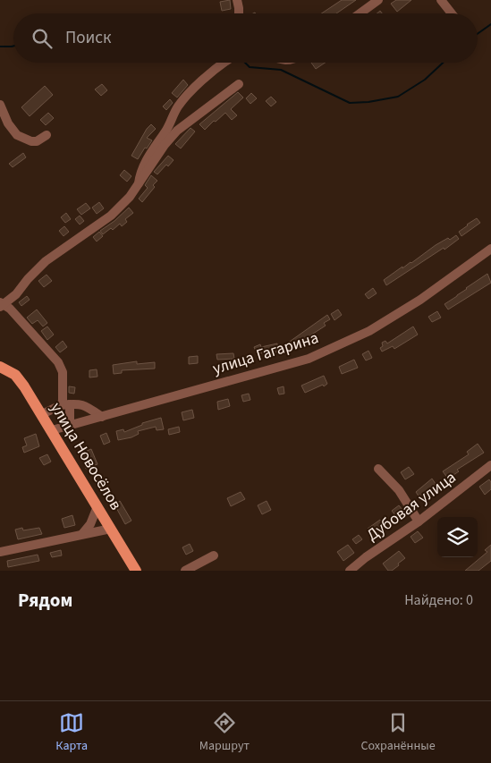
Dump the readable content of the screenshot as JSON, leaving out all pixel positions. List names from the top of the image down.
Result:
{
  "streets": {
    "main road": ["улица Новосёлов"],
    "street": ["улица Гагарина", "Дубовая улица"]
  },
  "crossings": [
    ["улица Гагарина", "улица Новосёлов"]
  ],
  "page": {
    "search": "Поиск",
    "heading": ["Рядом", "Найдено: 0"],
    "nav": ["Карта", "Маршрут", "Сохранённые"]
  }
}
